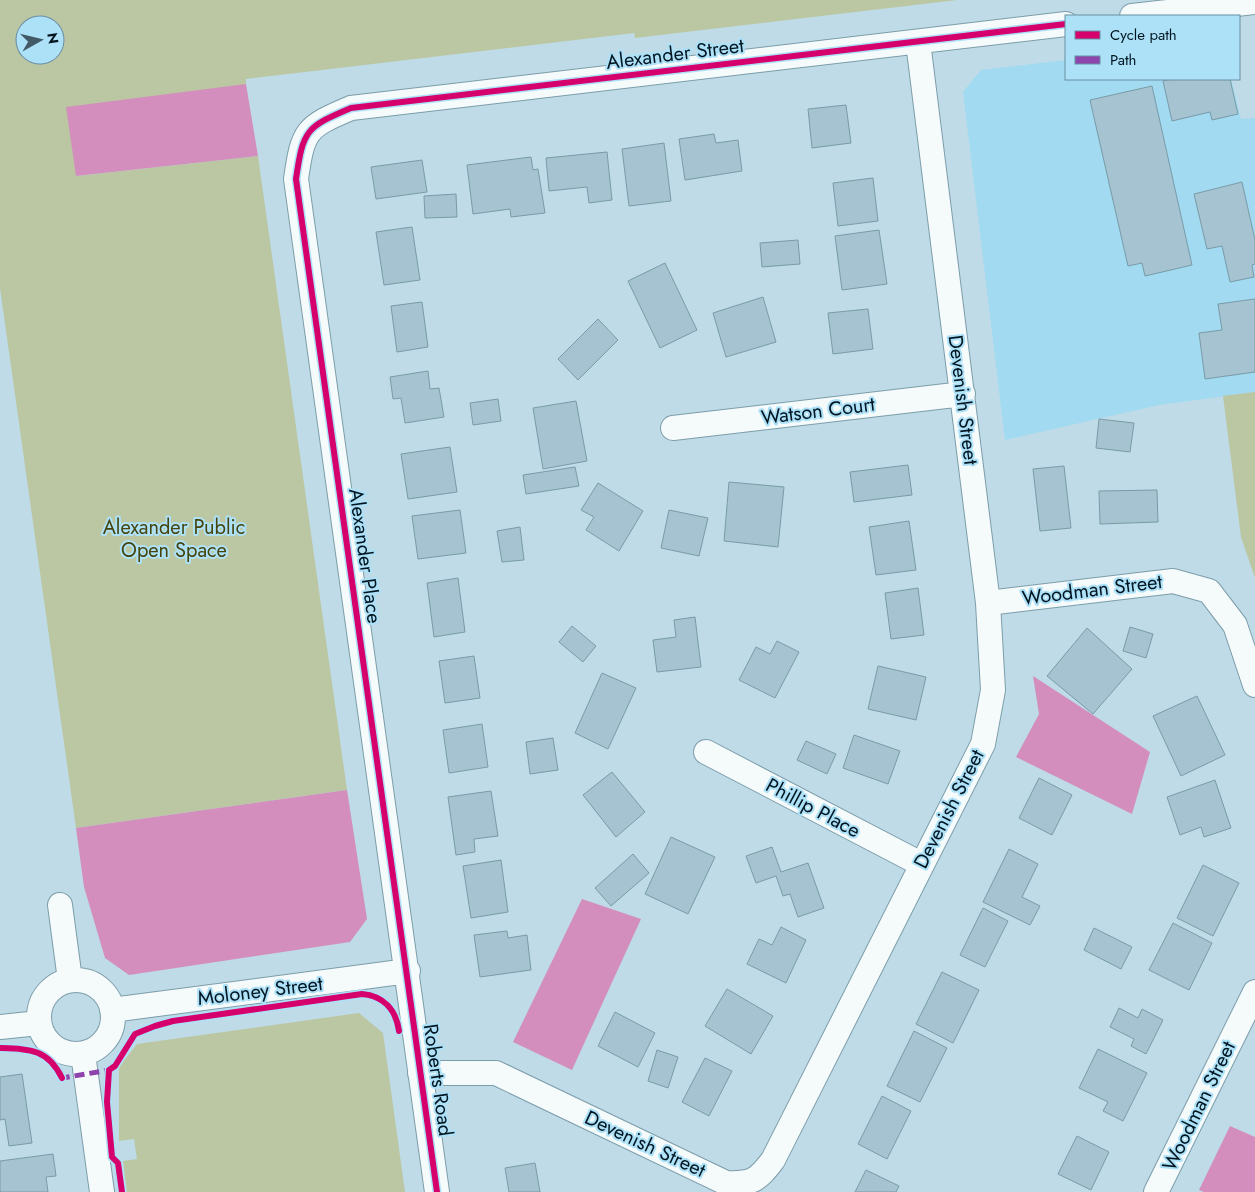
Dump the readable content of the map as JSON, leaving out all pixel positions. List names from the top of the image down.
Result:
{
  "streets": {
    "street": [
      "Alexander Street",
      "Devenish Street",
      "Watson Court",
      "Alexander Place",
      "Woodman Street",
      "Phillip Place",
      "Moloney Street",
      "Roberts Road"
    ]
  },
  "crossings": [
    ["Alexander Street", "Devenish Street"],
    ["Alexander Street", "Alexander Place"],
    ["Devenish Street", "Watson Court"],
    ["Devenish Street", "Woodman Street"],
    ["Devenish Street", "Phillip Place"],
    ["Devenish Street", "Roberts Road"],
    ["Alexander Place", "Moloney Street"],
    ["Alexander Place", "Roberts Road"],
    ["Moloney Street", "Roberts Road"]
  ],
  "parks": ["Alexander Public Open Space"],
  "legend": ["Cycle path", "Path"],
  "north": "right"
}
